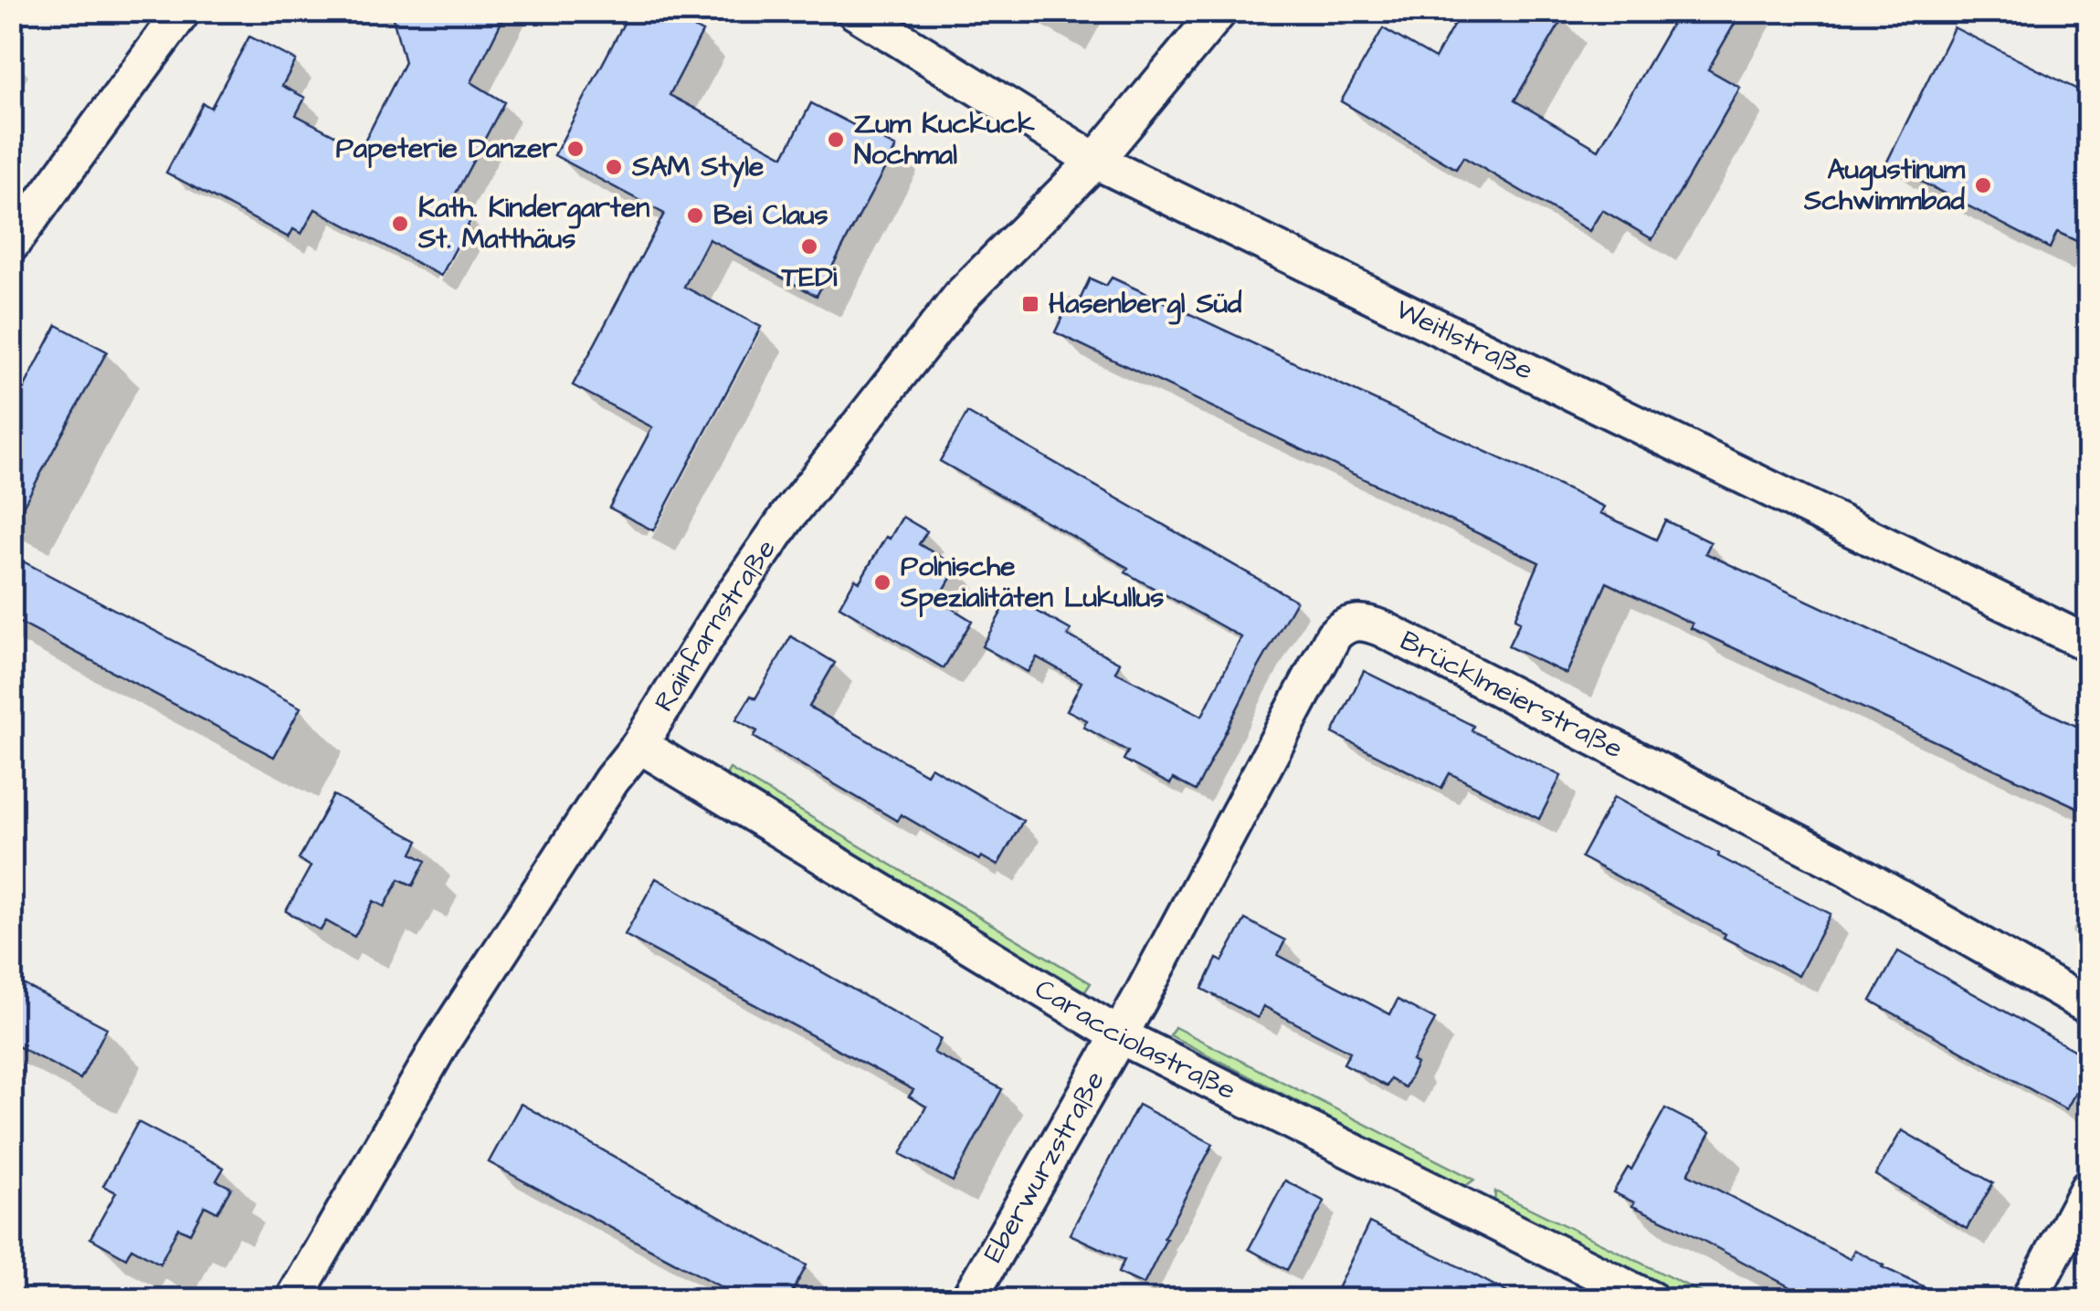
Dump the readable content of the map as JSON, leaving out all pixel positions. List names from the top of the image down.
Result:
{
  "streets": {
    "street": [
      "Weitlstraße",
      "Rainfarnstraße",
      "Brücklmeierstraße",
      "Caracciolastraße",
      "Eberwurzstraße"
    ]
  },
  "crossings": [
    ["Weitlstraße", "Rainfarnstraße"],
    ["Rainfarnstraße", "Caracciolastraße"],
    ["Brücklmeierstraße", "Caracciolastraße"],
    ["Brücklmeierstraße", "Eberwurzstraße"],
    ["Caracciolastraße", "Eberwurzstraße"]
  ],
  "places": {
    "other": [
      "Zum Kuckuck Nochmal",
      "Papeterie Danzer",
      "SAM Style",
      "Augustinum Schwimmbad",
      "Bei Claus",
      "Kath. Kindergarten St. Matthäus",
      "TEDi",
      "Polnische Spezialitäten Lukullus"
    ],
    "transit": ["Hasenbergl Süd"]
  }
}
